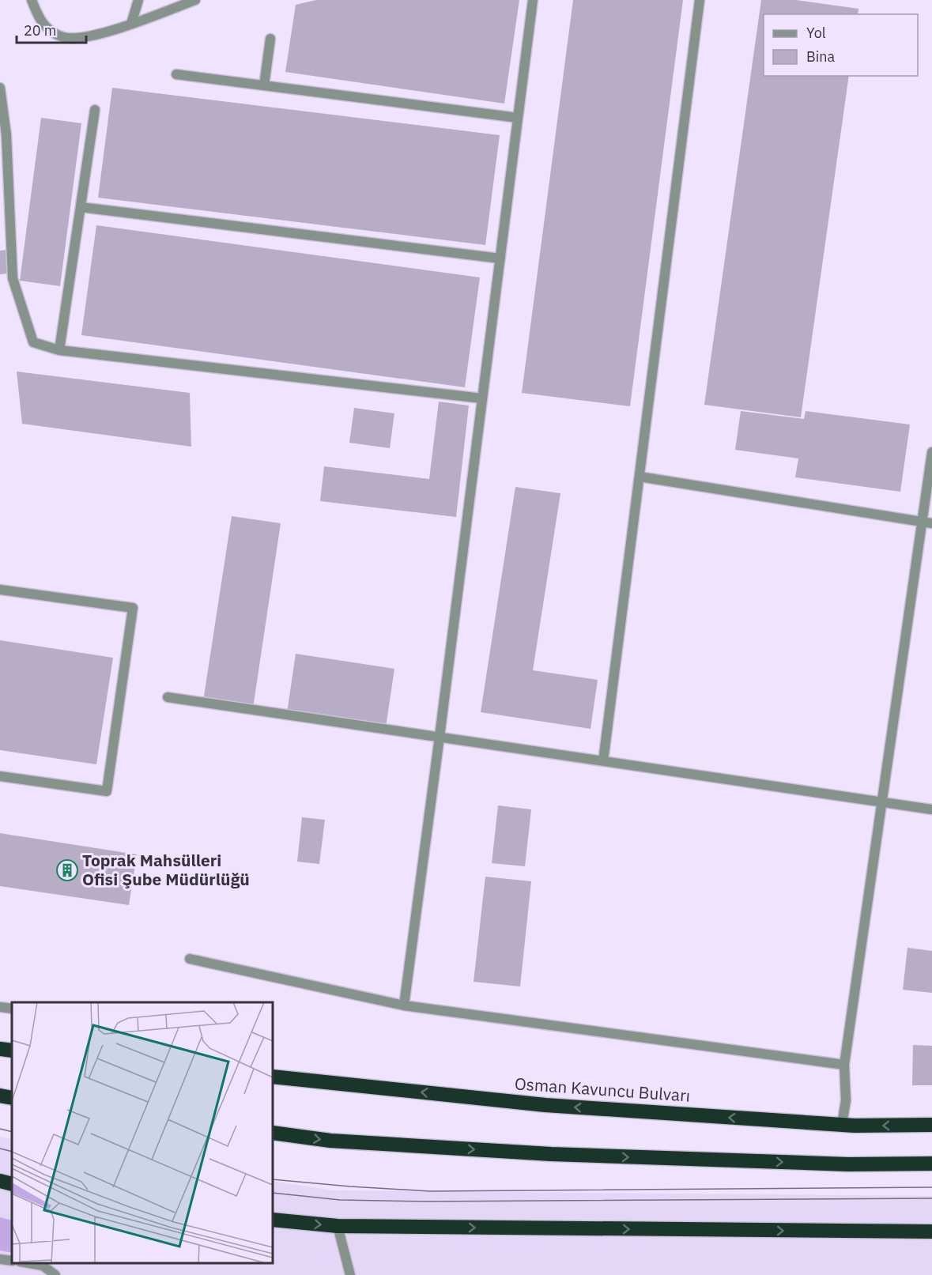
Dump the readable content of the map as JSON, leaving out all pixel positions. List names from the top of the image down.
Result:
{
  "streets": {
    "highway": ["Osman Kavuncu Bulvarı"]
  },
  "places": {
    "building": ["Toprak Mahsülleri Ofisi Şube Müdürlüğü"]
  },
  "legend": ["Yol", "Bina"],
  "scale_bar": "20 m"
}
